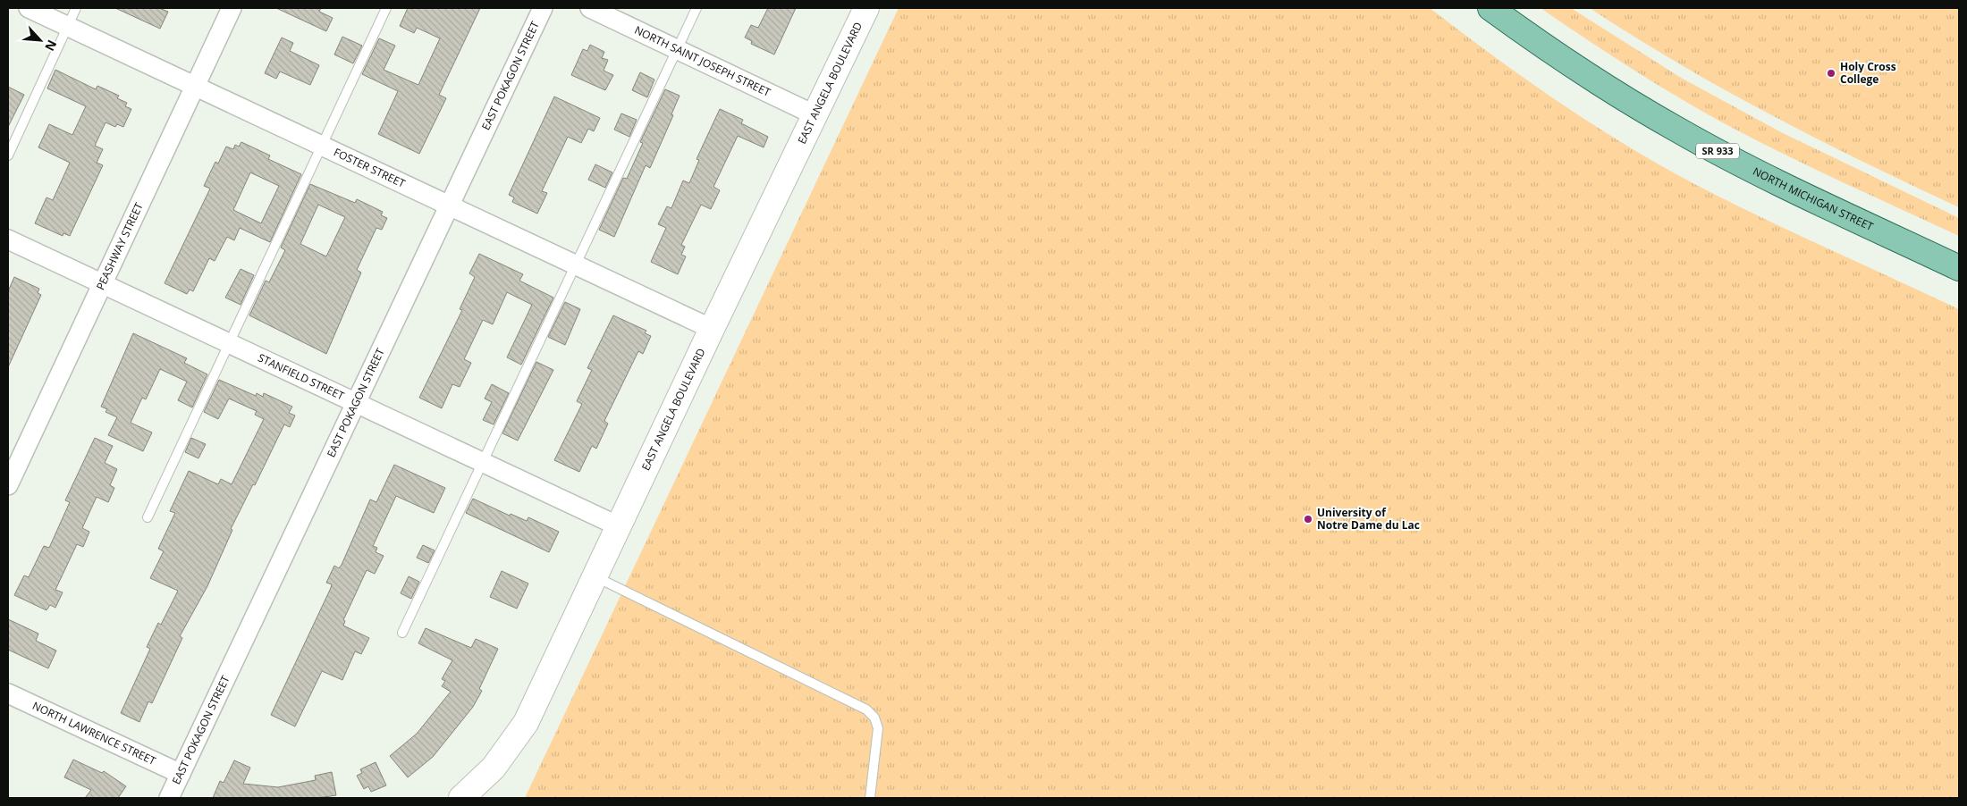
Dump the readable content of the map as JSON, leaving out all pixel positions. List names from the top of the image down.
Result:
{
  "streets": {
    "main road": ["EAST ANGELA BOULEVARD", "SR 933", "NORTH MICHIGAN STREET"],
    "street": [
      "NORTH SAINT JOSEPH STREET",
      "EAST POKAGON STREET",
      "FOSTER STREET",
      "PEASHWAY STREET",
      "STANFIELD STREET",
      "NORTH LAWRENCE STREET"
    ]
  },
  "crossings": [
    ["NORTH SAINT JOSEPH STREET", "EAST ANGELA BOULEVARD"],
    ["EAST POKAGON STREET", "FOSTER STREET"],
    ["EAST POKAGON STREET", "STANFIELD STREET"],
    ["EAST POKAGON STREET", "NORTH LAWRENCE STREET"],
    ["EAST ANGELA BOULEVARD", "FOSTER STREET"],
    ["EAST ANGELA BOULEVARD", "STANFIELD STREET"],
    ["FOSTER STREET", "PEASHWAY STREET"],
    ["PEASHWAY STREET", "STANFIELD STREET"]
  ],
  "places": ["Holy Cross College", "University of Notre Dame du Lac"],
  "north": "bottom right"
}
